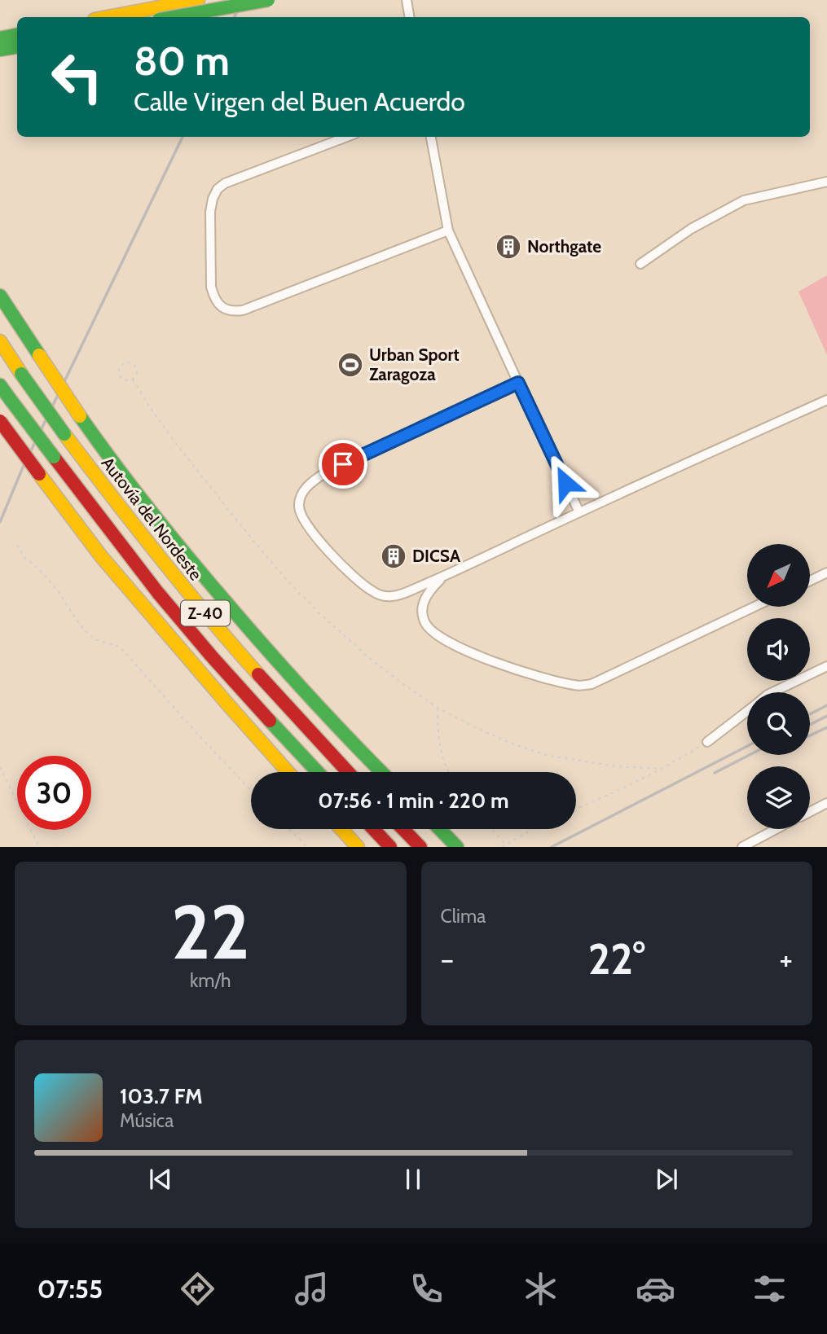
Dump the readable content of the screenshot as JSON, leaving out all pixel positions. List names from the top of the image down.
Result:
{
  "streets": {
    "main road": ["Autovía del Nordeste", "Z-40"]
  },
  "places": {
    "building": ["Northgate", "DICSA"],
    "sports": ["Urban Sport Zaragoza"]
  },
  "north": "bottom left",
  "page": {
    "turn": ["80 m", "Calle Virgen del Buen Acuerdo"],
    "limit": "30",
    "trip": "07:56 · 1 min · 220 m",
    "tile": [
      ["22", "km/h"],
      "Clima"
    ],
    "heat": ["−", "22°", "+"],
    "song": ["103.7 FM", "Música"],
    "tabs": "07:55"
  }
}
